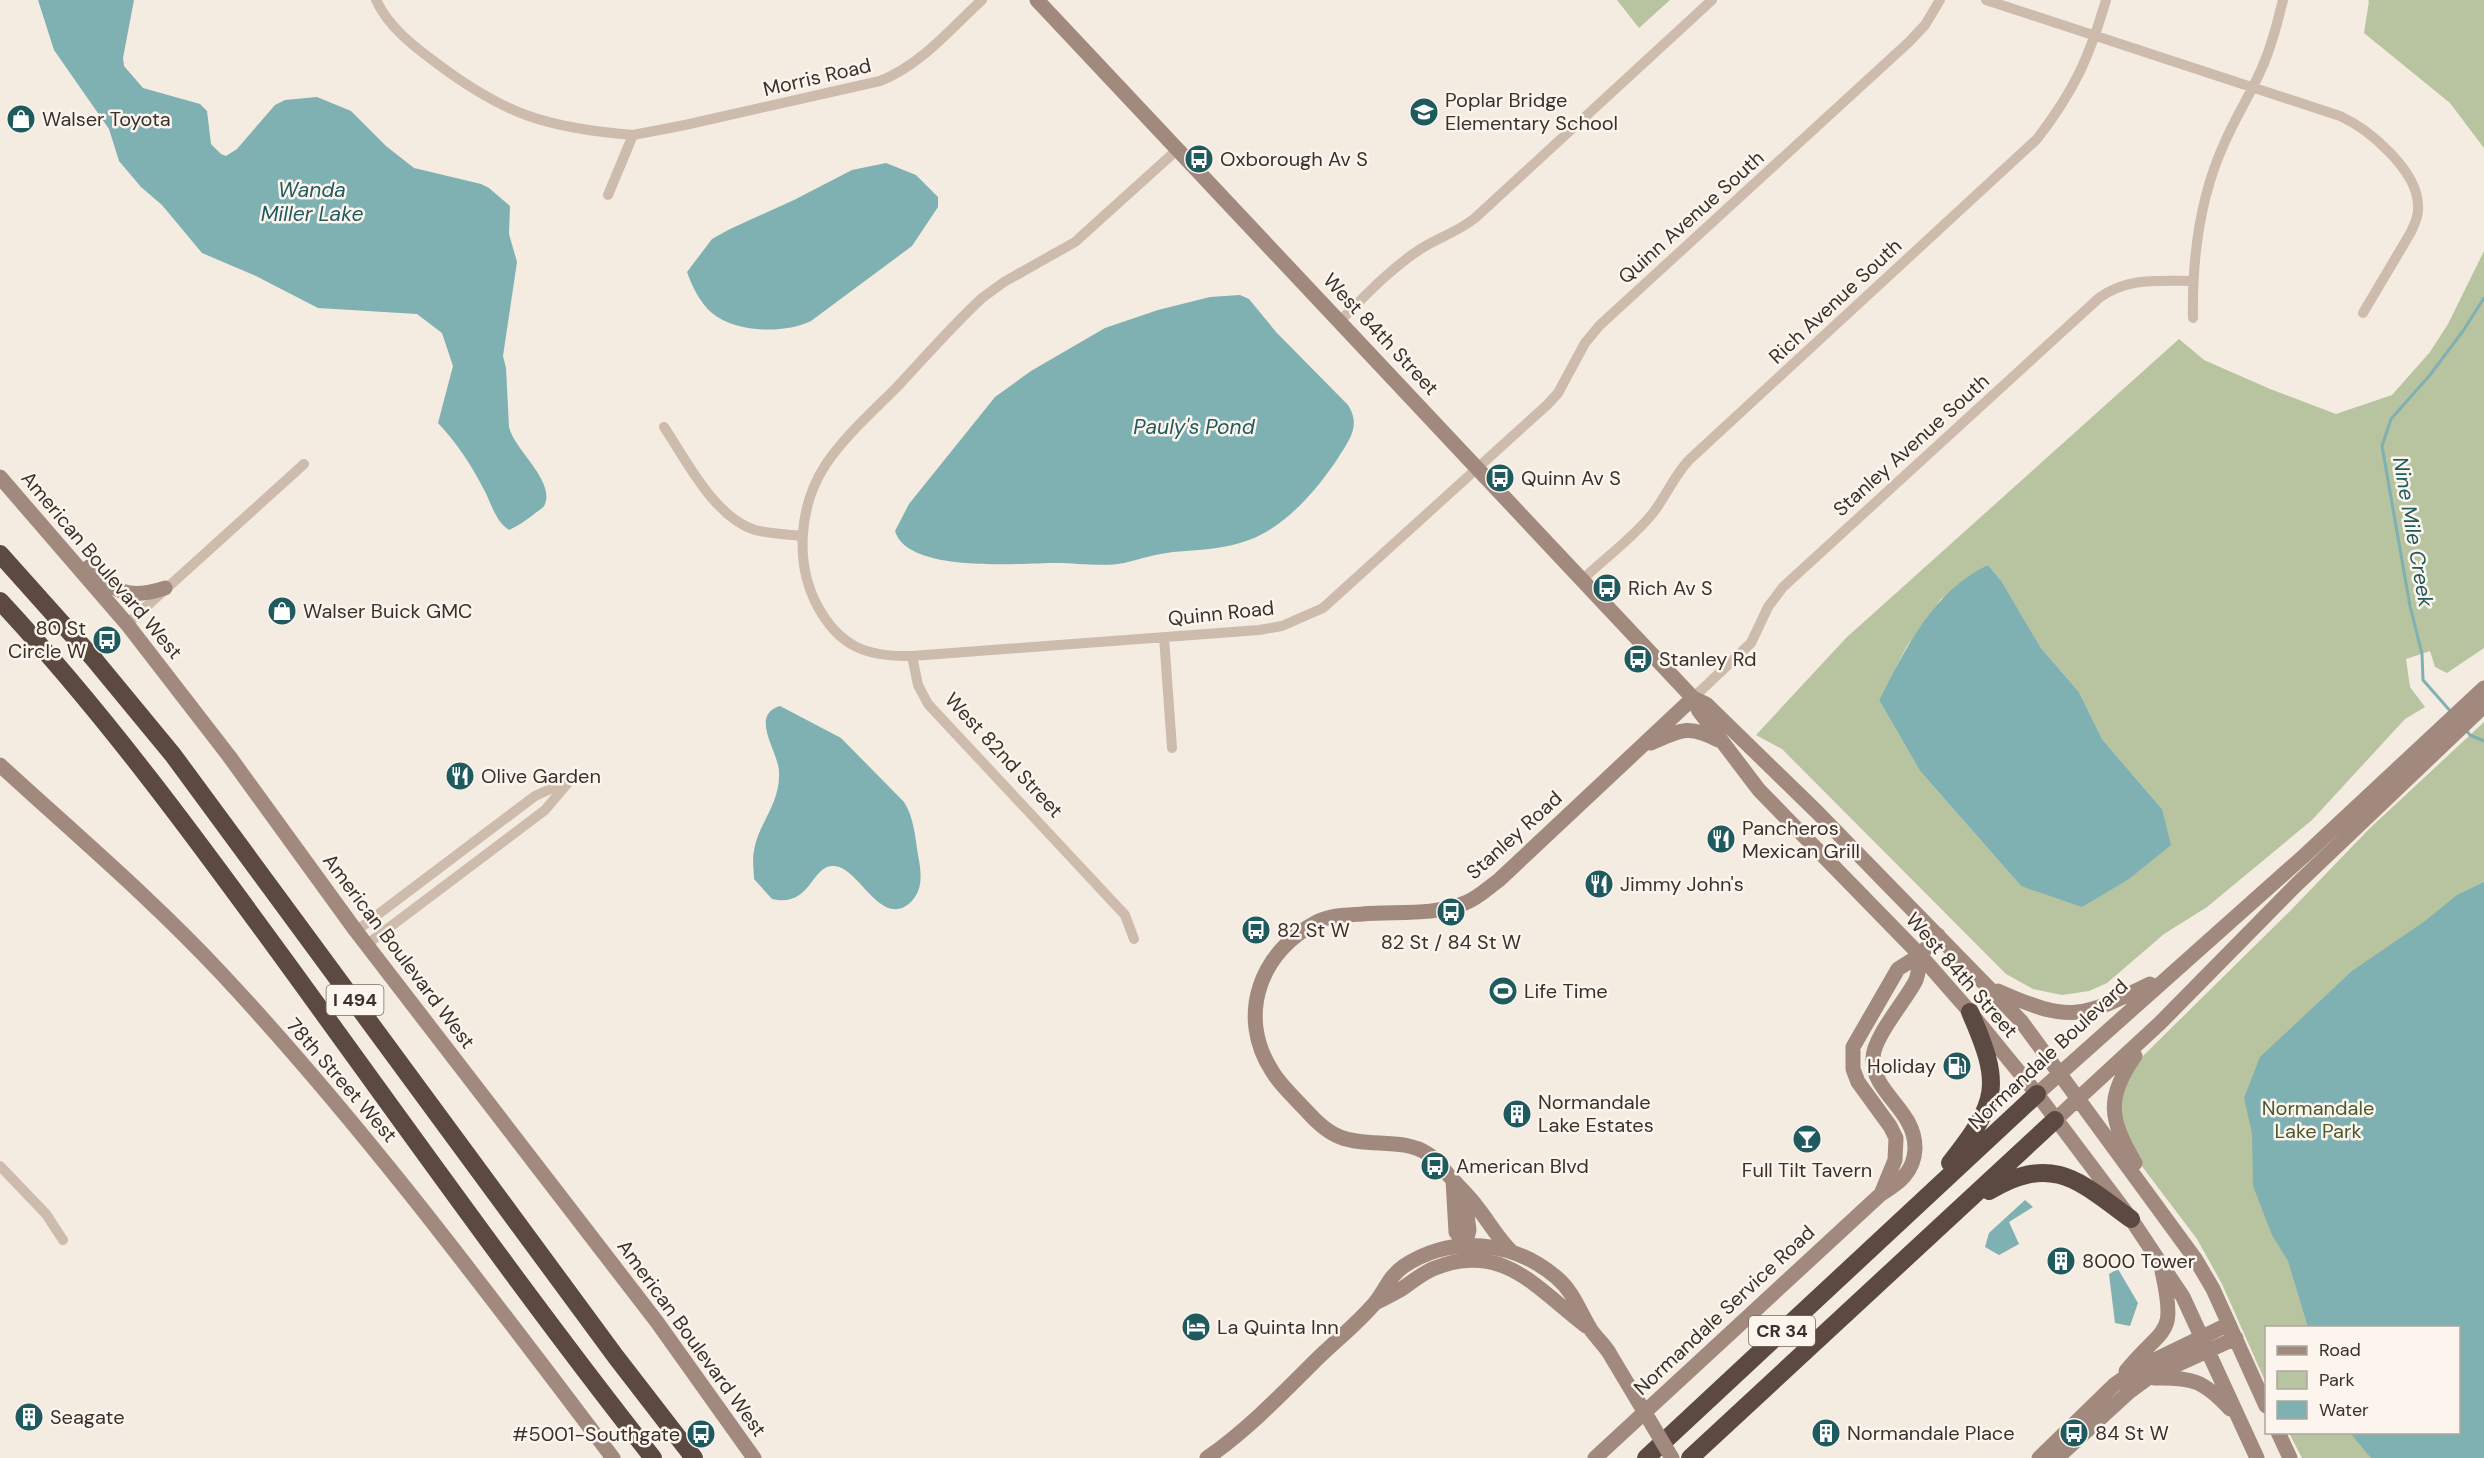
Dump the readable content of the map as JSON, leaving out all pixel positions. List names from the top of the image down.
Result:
{
  "streets": {
    "highway": ["I 494", "Normandale Boulevard", "CR 34"],
    "street": [
      "Morris Road",
      "Quinn Avenue South",
      "Rich Avenue South",
      "West 84th Street",
      "Stanley Avenue South",
      "American Boulevard West",
      "Quinn Road",
      "West 82nd Street",
      "Stanley Road",
      "78th Street West",
      "Normandale Service Road"
    ]
  },
  "crossings": [
    ["Quinn Avenue South", "West 84th Street"],
    ["Quinn Avenue South", "Quinn Road"],
    ["Rich Avenue South", "West 84th Street"],
    ["West 84th Street", "Stanley Avenue South"],
    ["West 84th Street", "Quinn Road"],
    ["West 84th Street", "Stanley Road"],
    ["West 84th Street", "Normandale Boulevard"],
    ["West 84th Street", "Normandale Service Road"],
    ["Stanley Avenue South", "Stanley Road"],
    ["Quinn Road", "West 82nd Street"]
  ],
  "water": ["Wanda Miller Lake", "Pauly's Pond", "Nine Mile Creek"],
  "parks": ["Normandale Lake Park"],
  "places": {
    "school or university": ["Poplar Bridge Elementary School"],
    "shop": ["Walser Toyota", "Walser Buick GMC"],
    "bus stop": [
      "Oxborough Av S",
      "Quinn Av S",
      "Rich Av S",
      "80 St Circle W",
      "Stanley Rd",
      "82 St / 84 St W",
      "82 St W",
      "American Blvd",
      "84 St W",
      "#5001-Southgate"
    ],
    "restaurant": ["Olive Garden", "Pancheros Mexican Grill", "Jimmy John's"],
    "sports": ["Life Time"],
    "fuel station": ["Holiday"],
    "building": [
      "Normandale Lake Estates",
      "8000 Tower",
      "Seagate",
      "Normandale Place"
    ],
    "bar": ["Full Tilt Tavern"],
    "hotel": ["La Quinta Inn"]
  },
  "legend": ["Road", "Park", "Water"]
}
